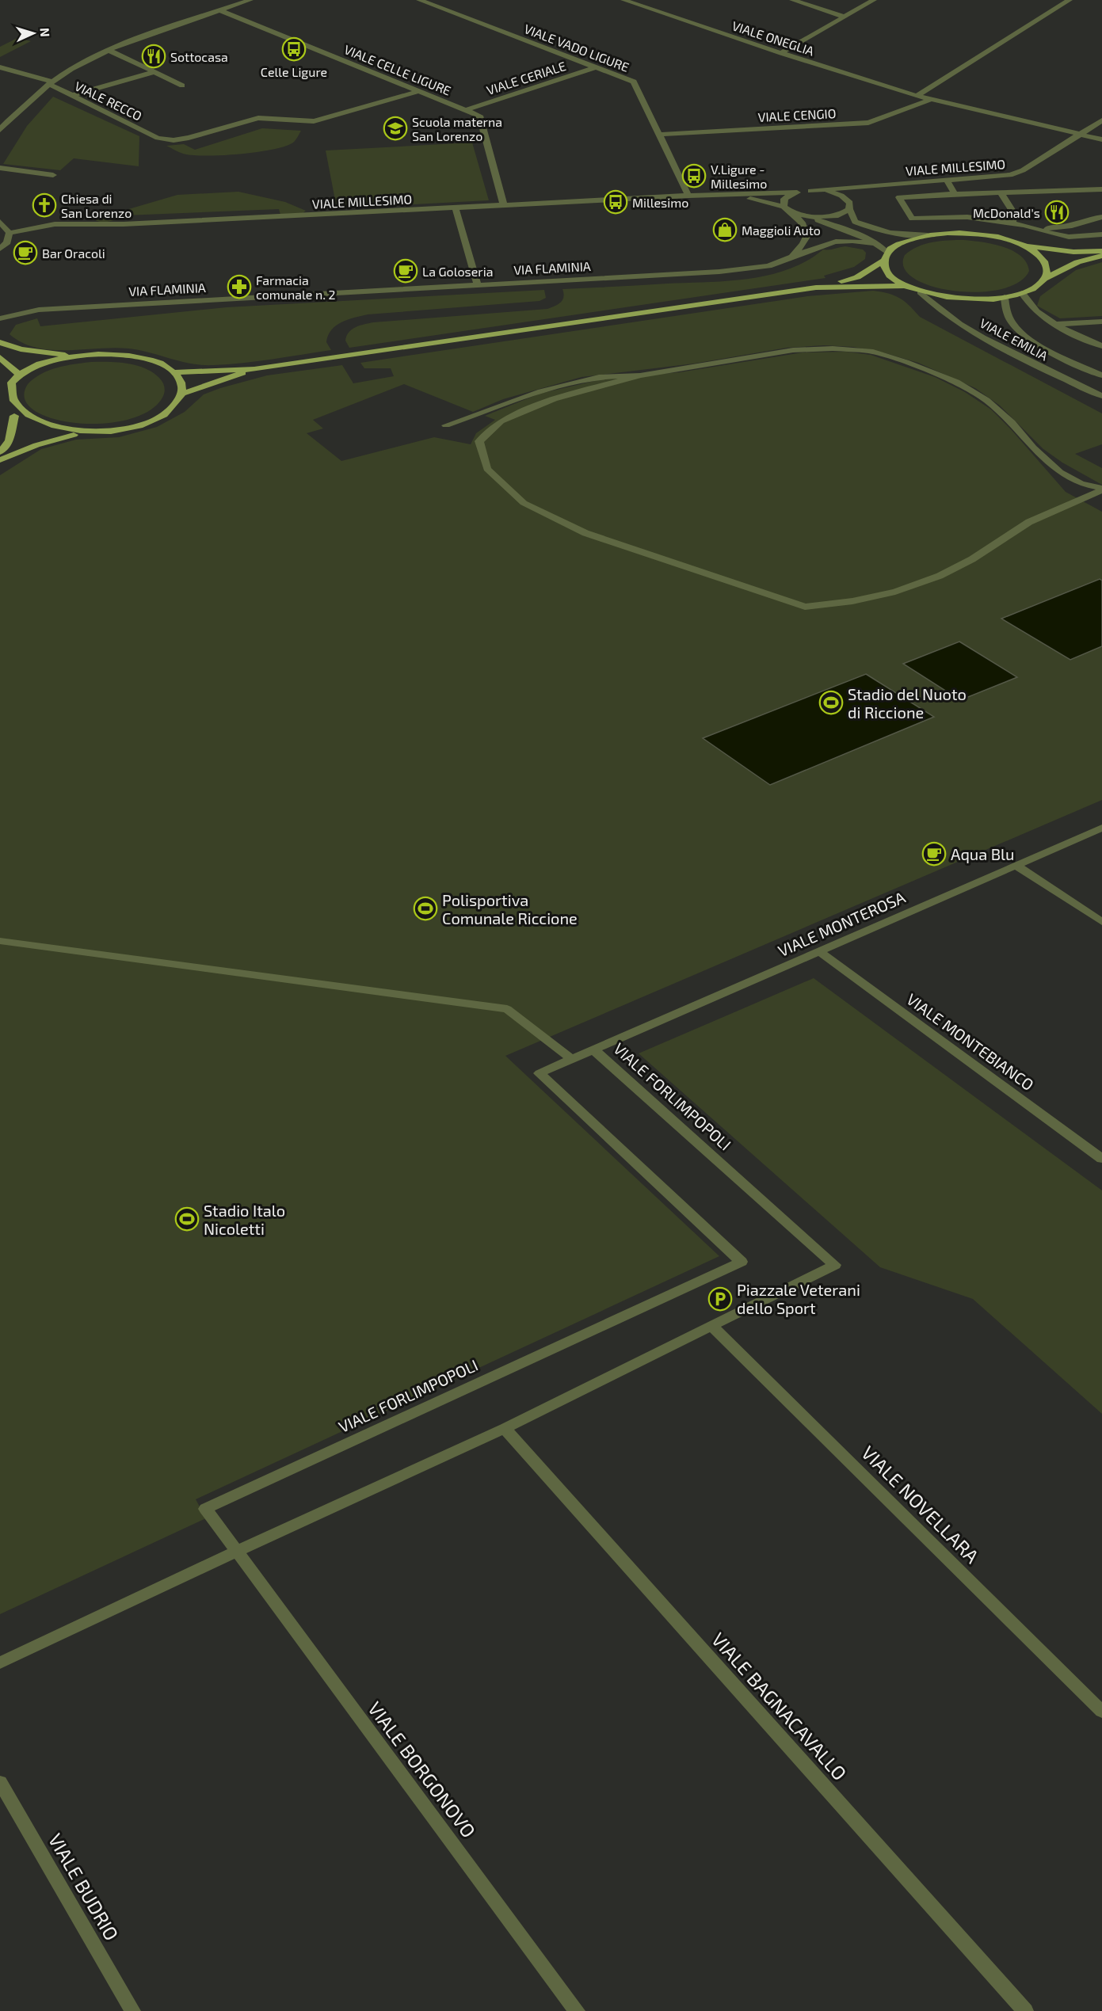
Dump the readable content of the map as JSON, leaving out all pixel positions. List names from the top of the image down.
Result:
{
  "streets": {
    "street": [
      "VIALE ONEGLIA",
      "VIALE VADO LIGURE",
      "VIALE CELLE LIGURE",
      "VIALE CERIALE",
      "VIALE RECCO",
      "VIALE CENGIO",
      "VIALE MILLESIMO",
      "VIA FLAMINIA",
      "VIALE EMILIA",
      "VIALE MONTEROSA",
      "VIALE MONTEBIANCO",
      "VIALE FORLIMPOPOLI",
      "VIALE NOVELLARA",
      "VIALE BAGNACAVALLO",
      "VIALE BORGONOVO",
      "VIALE BUDRIO"
    ]
  },
  "crossings": [
    ["VIALE ONEGLIA", "VIALE CENGIO"],
    ["VIALE ONEGLIA", "VIALE MILLESIMO"],
    ["VIALE VADO LIGURE", "VIALE CERIALE"],
    ["VIALE VADO LIGURE", "VIALE CENGIO"],
    ["VIALE VADO LIGURE", "VIALE MILLESIMO"],
    ["VIALE CELLE LIGURE", "VIALE CERIALE"],
    ["VIALE CELLE LIGURE", "VIALE RECCO"],
    ["VIALE CELLE LIGURE", "VIALE MILLESIMO"],
    ["VIALE MONTEROSA", "VIALE MONTEBIANCO"],
    ["VIALE MONTEROSA", "VIALE FORLIMPOPOLI"],
    ["VIALE FORLIMPOPOLI", "VIALE NOVELLARA"],
    ["VIALE FORLIMPOPOLI", "VIALE BAGNACAVALLO"],
    ["VIALE FORLIMPOPOLI", "VIALE BORGONOVO"]
  ],
  "places": {
    "bus stop": ["Celle Ligure", "V.Ligure - Millesimo", "Millesimo"],
    "restaurant": ["Sottocasa", "McDonald's"],
    "school or university": ["Scuola materna San Lorenzo"],
    "church": ["Chiesa di San Lorenzo"],
    "shop": ["Maggioli Auto"],
    "cafe": ["Bar Oracoli", "La Goloseria", "Aqua Blu"],
    "pharmacy": ["Farmacia comunale n. 2"],
    "sports": ["Stadio del Nuoto di Riccione", "Polisportiva Comunale Riccione", "Stadio Italo Nicoletti"],
    "parking": ["Piazzale Veterani dello Sport"]
  },
  "north": "right"
}
